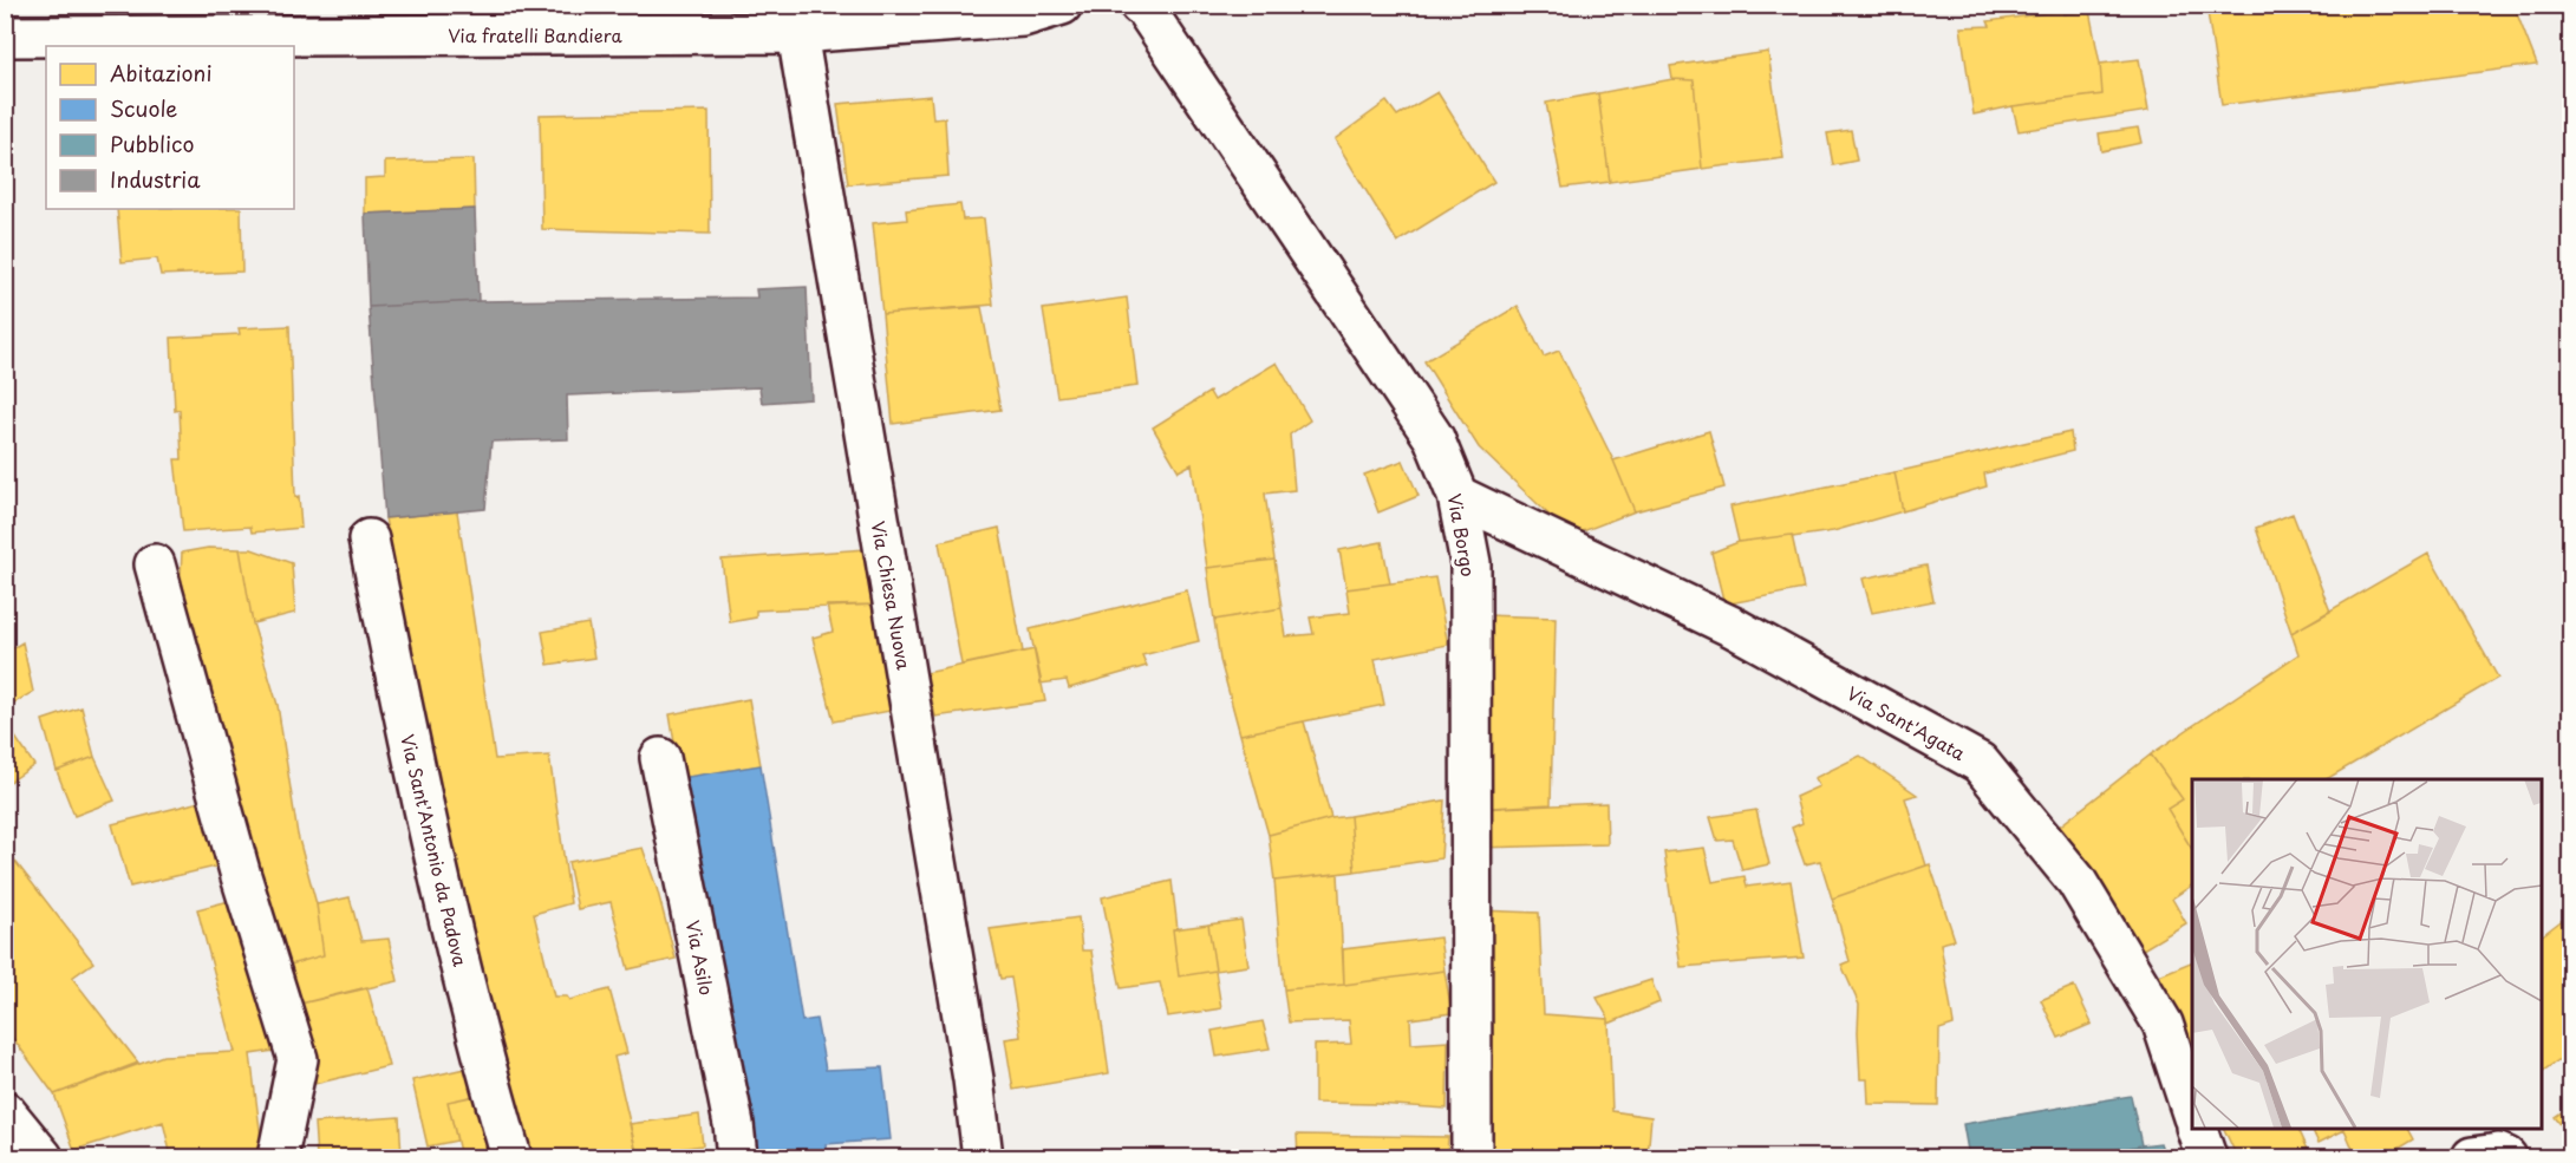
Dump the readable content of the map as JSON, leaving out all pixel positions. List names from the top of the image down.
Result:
{
  "streets": {
    "street": [
      "Via fratelli Bandiera",
      "Via Borgo",
      "Via Chiesa Nuova",
      "Via Sant'Agata",
      "Via Sant'Antonio da Padova",
      "Via Asilo"
    ]
  },
  "crossings": [
    ["Via fratelli Bandiera", "Via Chiesa Nuova"],
    ["Via Borgo", "Via Sant'Agata"]
  ],
  "legend": [
    "Abitazioni",
    "Scuole",
    "Pubblico",
    "Industria"
  ]
}
